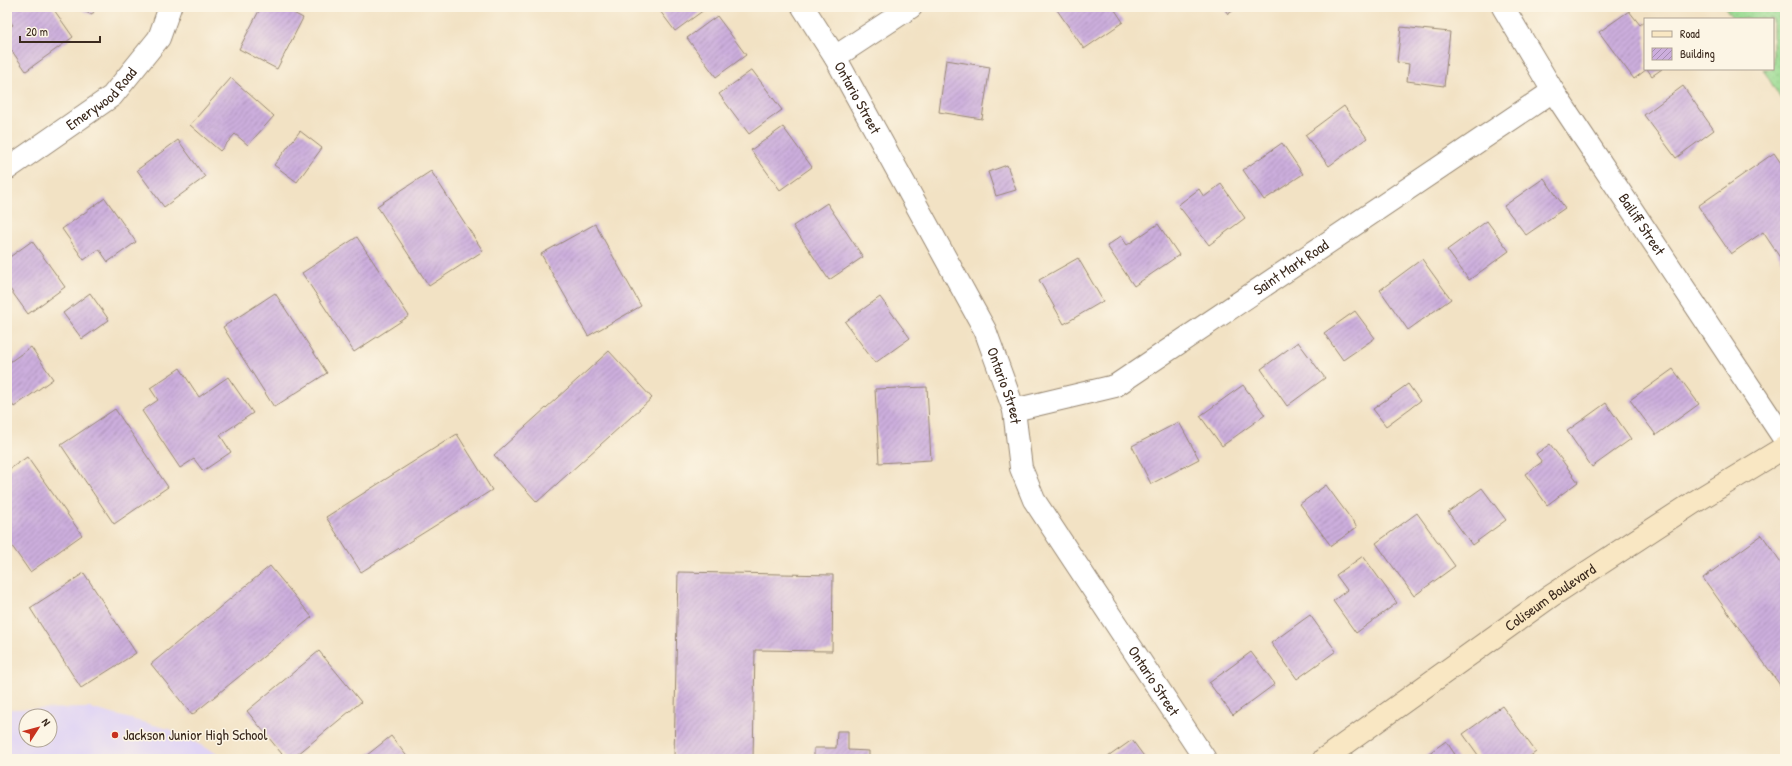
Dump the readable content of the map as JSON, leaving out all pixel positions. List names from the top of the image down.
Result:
{
  "streets": {
    "main road": ["Coliseum Boulevard"],
    "street": [
      "Emerywood Road",
      "Ontario Street",
      "Bailiff Street",
      "Saint Mark Road"
    ]
  },
  "crossings": [
    ["Ontario Street", "Saint Mark Road"],
    ["Bailiff Street", "Saint Mark Road"]
  ],
  "places": ["Jackson Junior High School"],
  "legend": ["Road", "Building"],
  "scale_bar": "20 m",
  "north": "top right"
}
